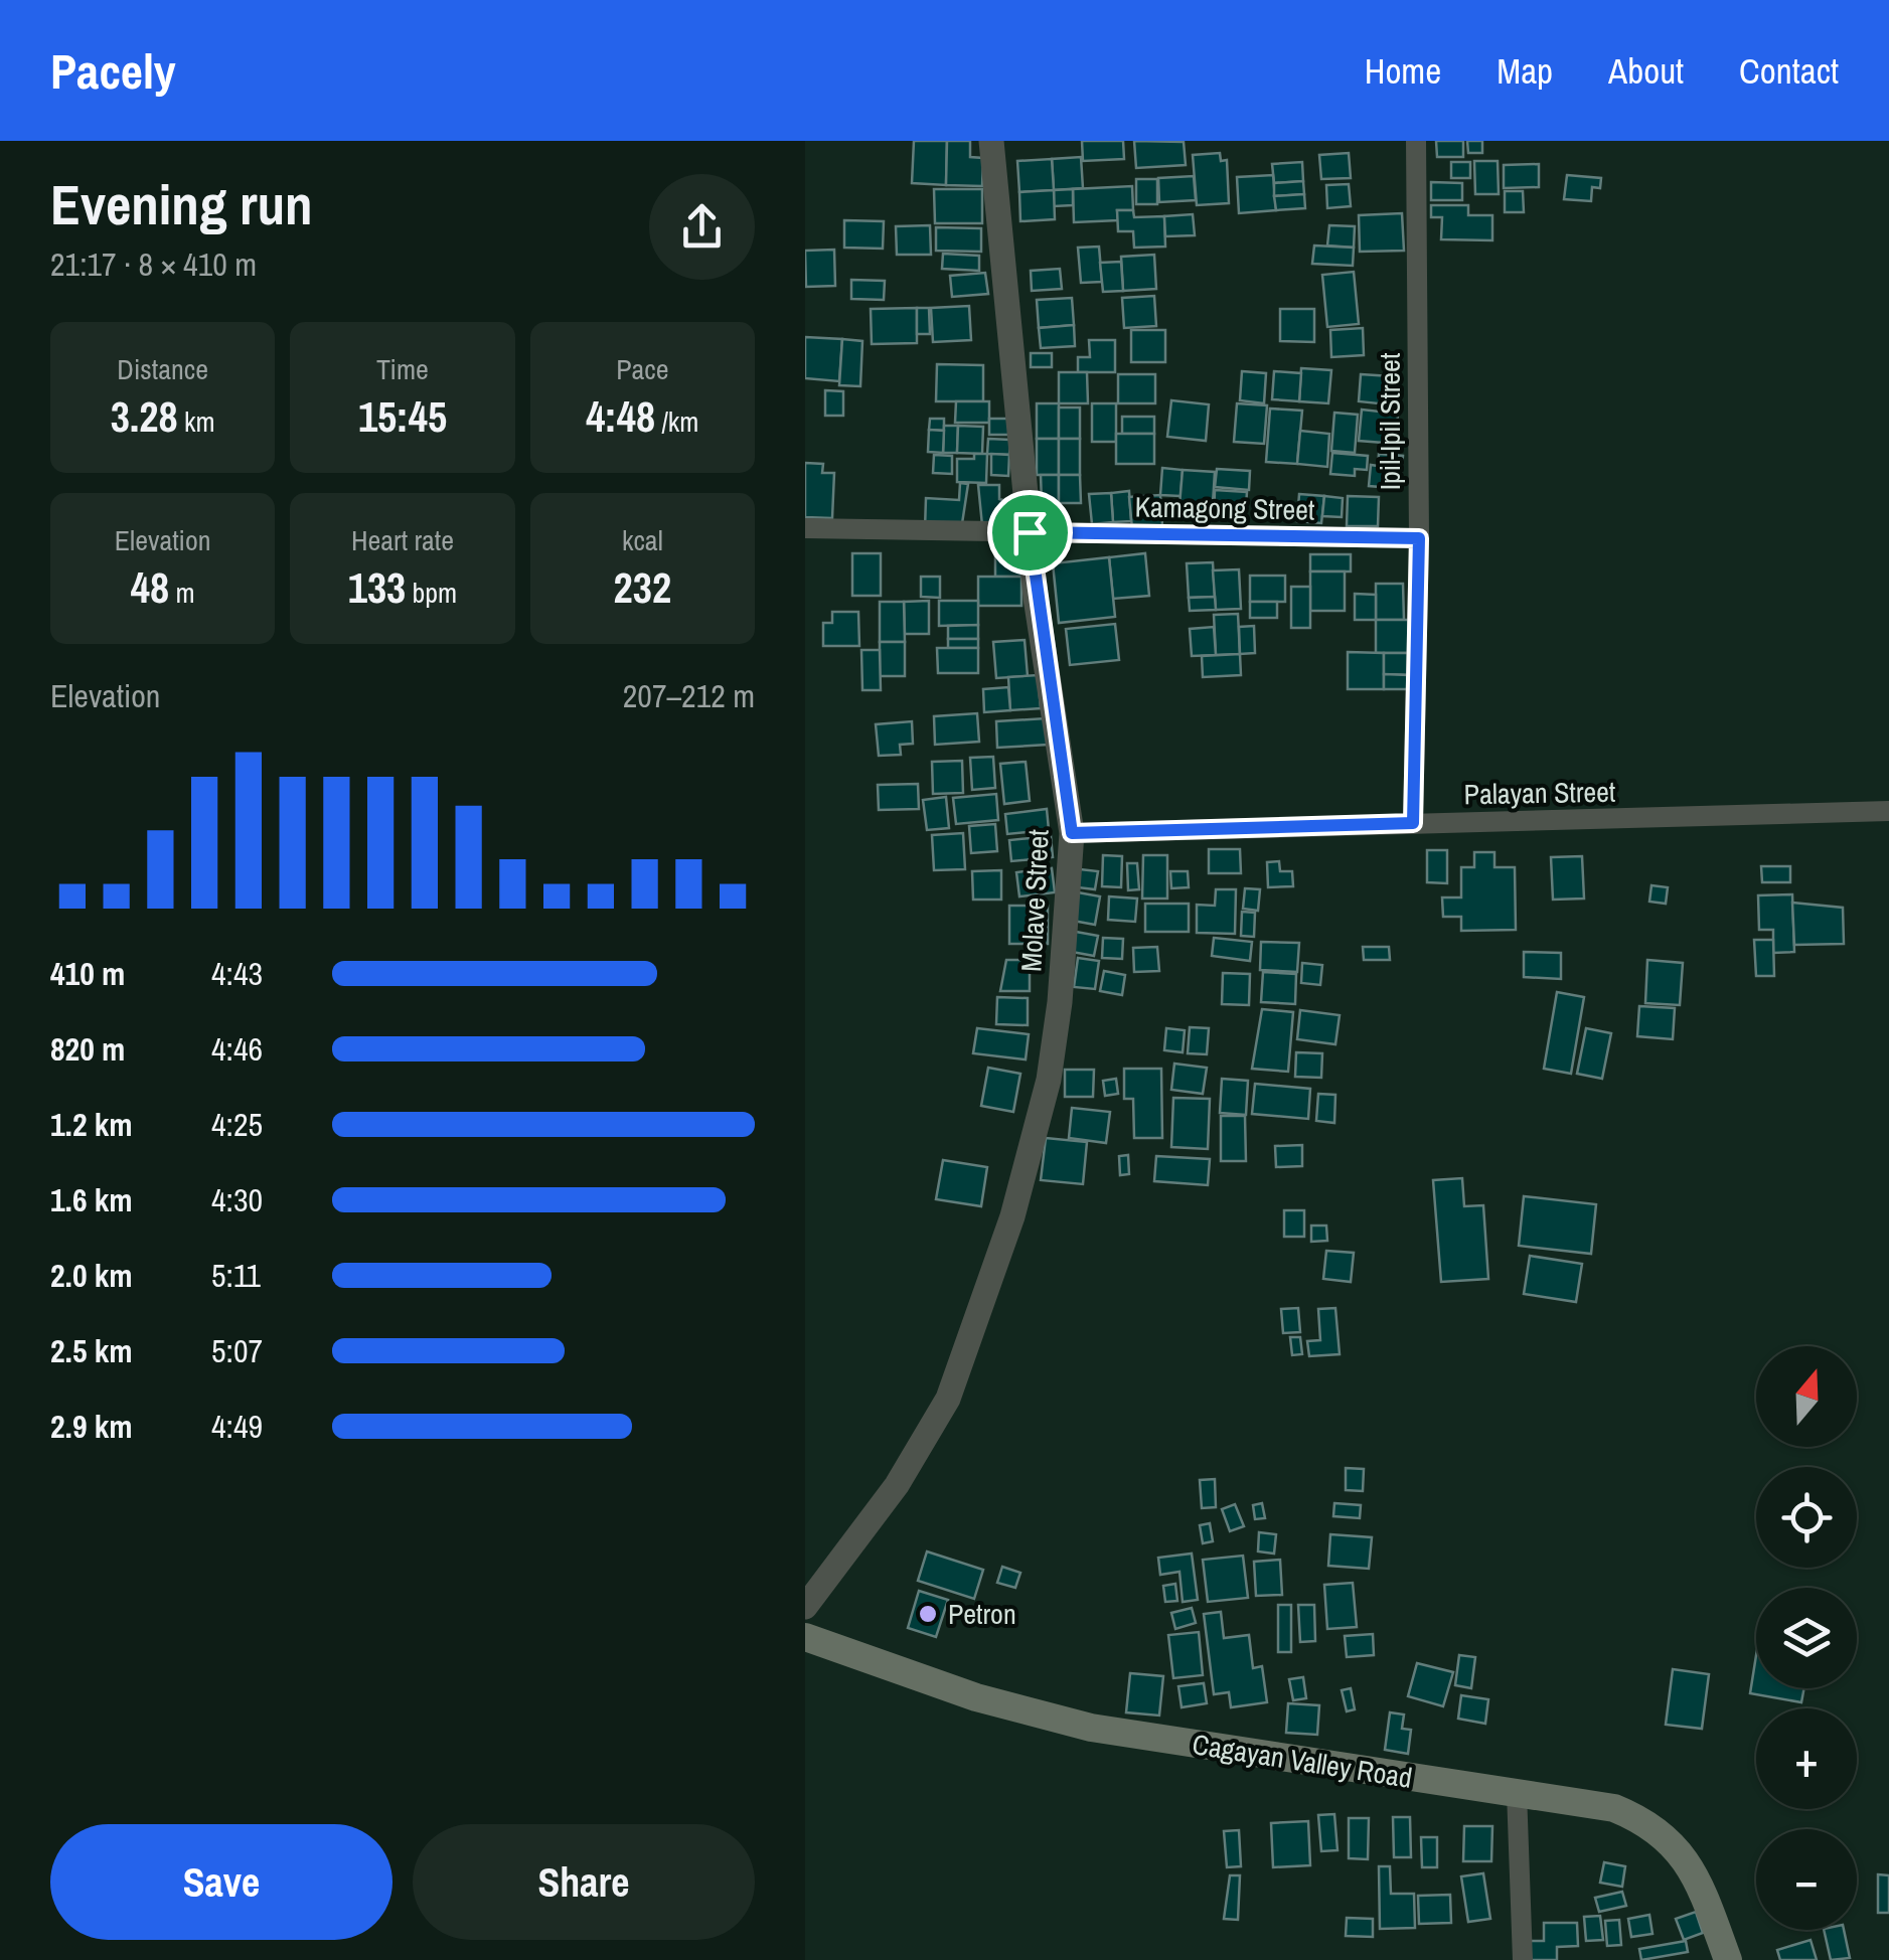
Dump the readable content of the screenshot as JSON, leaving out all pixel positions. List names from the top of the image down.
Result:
{
  "streets": {
    "main road": ["Cagayan Valley Road"],
    "street": [
      "Ipil-Ipil Street",
      "Kamagong Street",
      "Palayan Street",
      "Molave Street"
    ]
  },
  "crossings": [
    ["Ipil-Ipil Street", "Kamagong Street"],
    ["Ipil-Ipil Street", "Palayan Street"],
    ["Kamagong Street", "Molave Street"],
    ["Palayan Street", "Molave Street"]
  ],
  "places": ["Petron"],
  "north": "top",
  "page": {
    "header": "Pacely",
    "nav": [
      "Home",
      "Map",
      "About",
      "Contact"
    ],
    "heading": ["Evening run", "21:17 · 8 × 410 m"],
    "stats": [
      ["Distance", "3.28 km"],
      ["Time", "15:45"],
      ["Pace", "4:48 /km"],
      ["Elevation", "48 m"],
      ["Heart rate", "133 bpm"],
      ["kcal", "232"]
    ],
    "chart": ["Elevation", "207–212 m"],
    "list": [
      {
        "name": "410 m",
        "note": "4:43"
      },
      {
        "name": "820 m",
        "note": "4:46"
      },
      {
        "name": "1.2 km",
        "note": "4:25"
      },
      {
        "name": "1.6 km",
        "note": "4:30"
      },
      {
        "name": "2.0 km",
        "note": "5:11"
      },
      {
        "name": "2.5 km",
        "note": "5:07"
      },
      {
        "name": "2.9 km",
        "note": "4:49"
      }
    ],
    "map_buttons": ["+", "−"],
    "buttons": ["Save", "Share"]
  }
}
